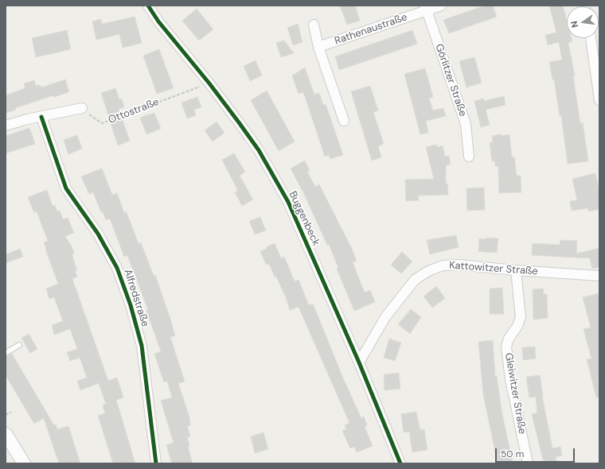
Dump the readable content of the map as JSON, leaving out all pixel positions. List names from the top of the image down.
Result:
{
  "streets": {
    "street": [
      "Rathenaustraße",
      "Görlitzer Straße",
      "Buggenbeck",
      "Kattowitzer Straße",
      "Alfredstraße",
      "Gleiwitzer Straße"
    ],
    "path": ["Ottostraße"]
  },
  "crossings": [
    ["Rathenaustraße", "Görlitzer Straße"],
    ["Ottostraße", "Buggenbeck"],
    ["Buggenbeck", "Kattowitzer Straße"],
    ["Kattowitzer Straße", "Gleiwitzer Straße"]
  ],
  "scale_bar": "50 m",
  "north": "left"
}
